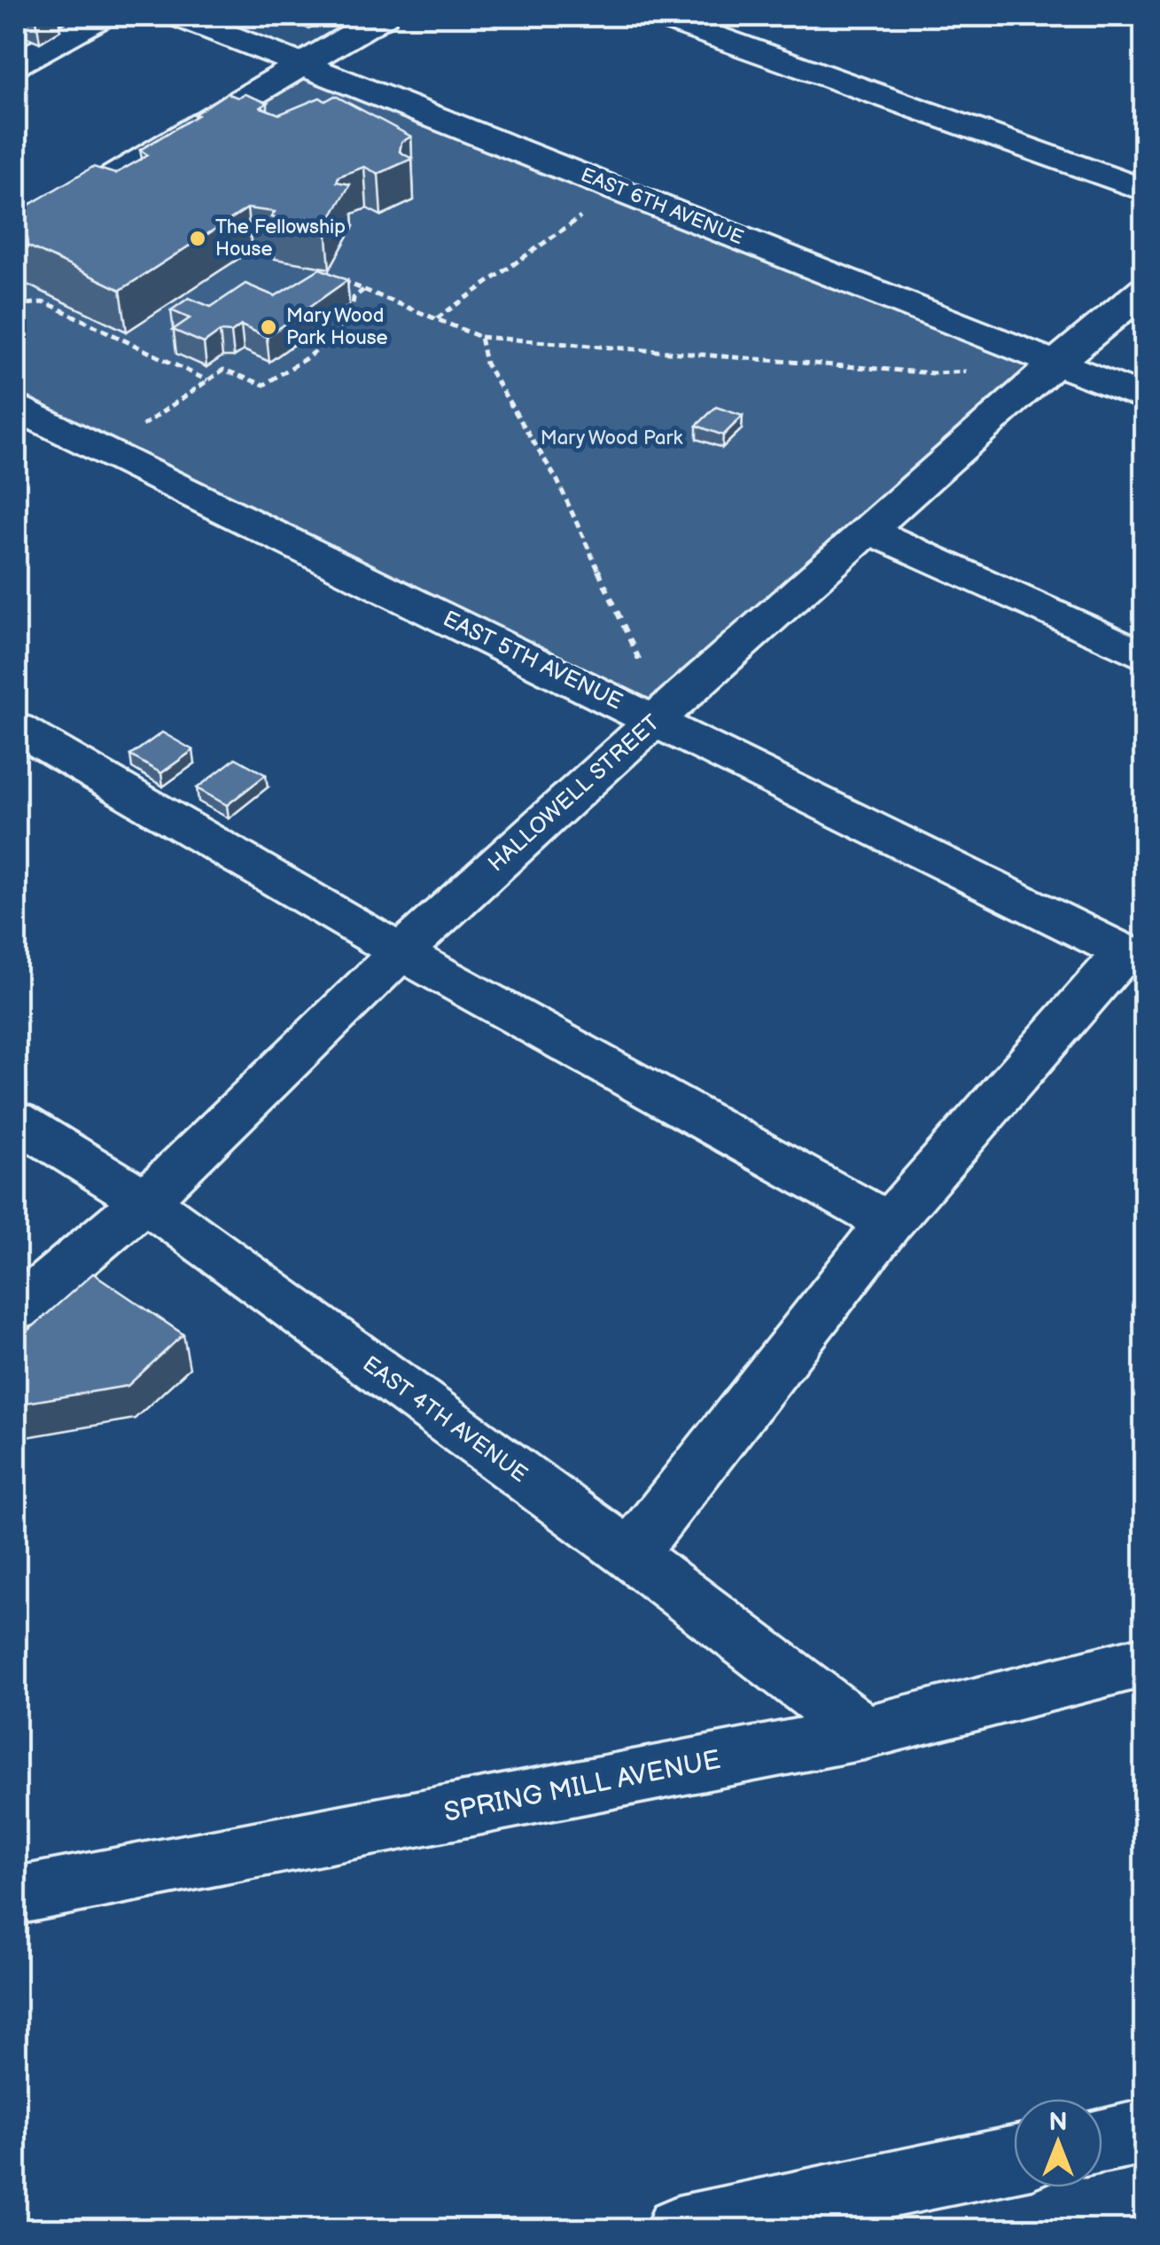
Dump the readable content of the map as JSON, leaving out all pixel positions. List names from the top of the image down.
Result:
{
  "streets": {
    "street": [
      "EAST 6TH AVENUE",
      "EAST 5TH AVENUE",
      "HALLOWELL STREET",
      "EAST 4TH AVENUE",
      "SPRING MILL AVENUE"
    ]
  },
  "crossings": [
    ["EAST 6TH AVENUE", "HALLOWELL STREET"],
    ["EAST 5TH AVENUE", "HALLOWELL STREET"],
    ["HALLOWELL STREET", "EAST 4TH AVENUE"],
    ["EAST 4TH AVENUE", "SPRING MILL AVENUE"]
  ],
  "parks": ["Mary Wood Park"],
  "places": ["The Fellowship House", "Mary Wood Park House"],
  "north": "top"
}
